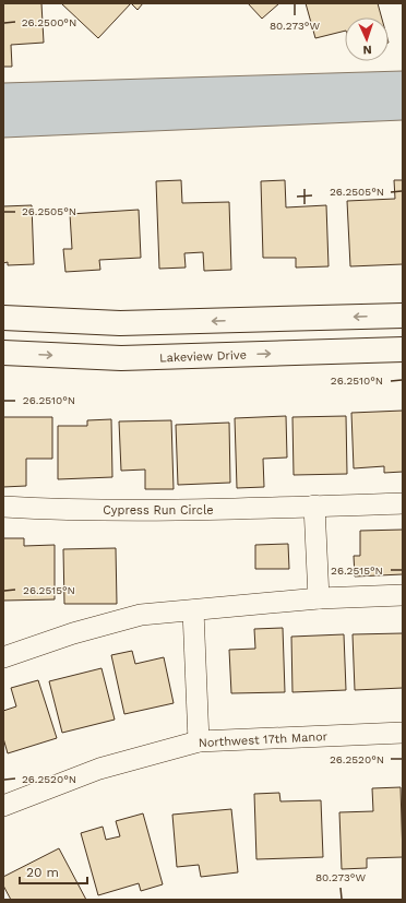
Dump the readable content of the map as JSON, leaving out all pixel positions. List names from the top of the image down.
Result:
{
  "streets": {
    "street": ["Lakeview Drive", "Cypress Run Circle", "Northwest 17th Manor"]
  },
  "scale_bar": "20 m",
  "north": "bottom",
  "coordinates": [
    "26.2500°N",
    "80.273°W",
    "26.2505°N",
    "26.2510°N",
    "26.2515°N",
    "26.2520°N"
  ]
}
